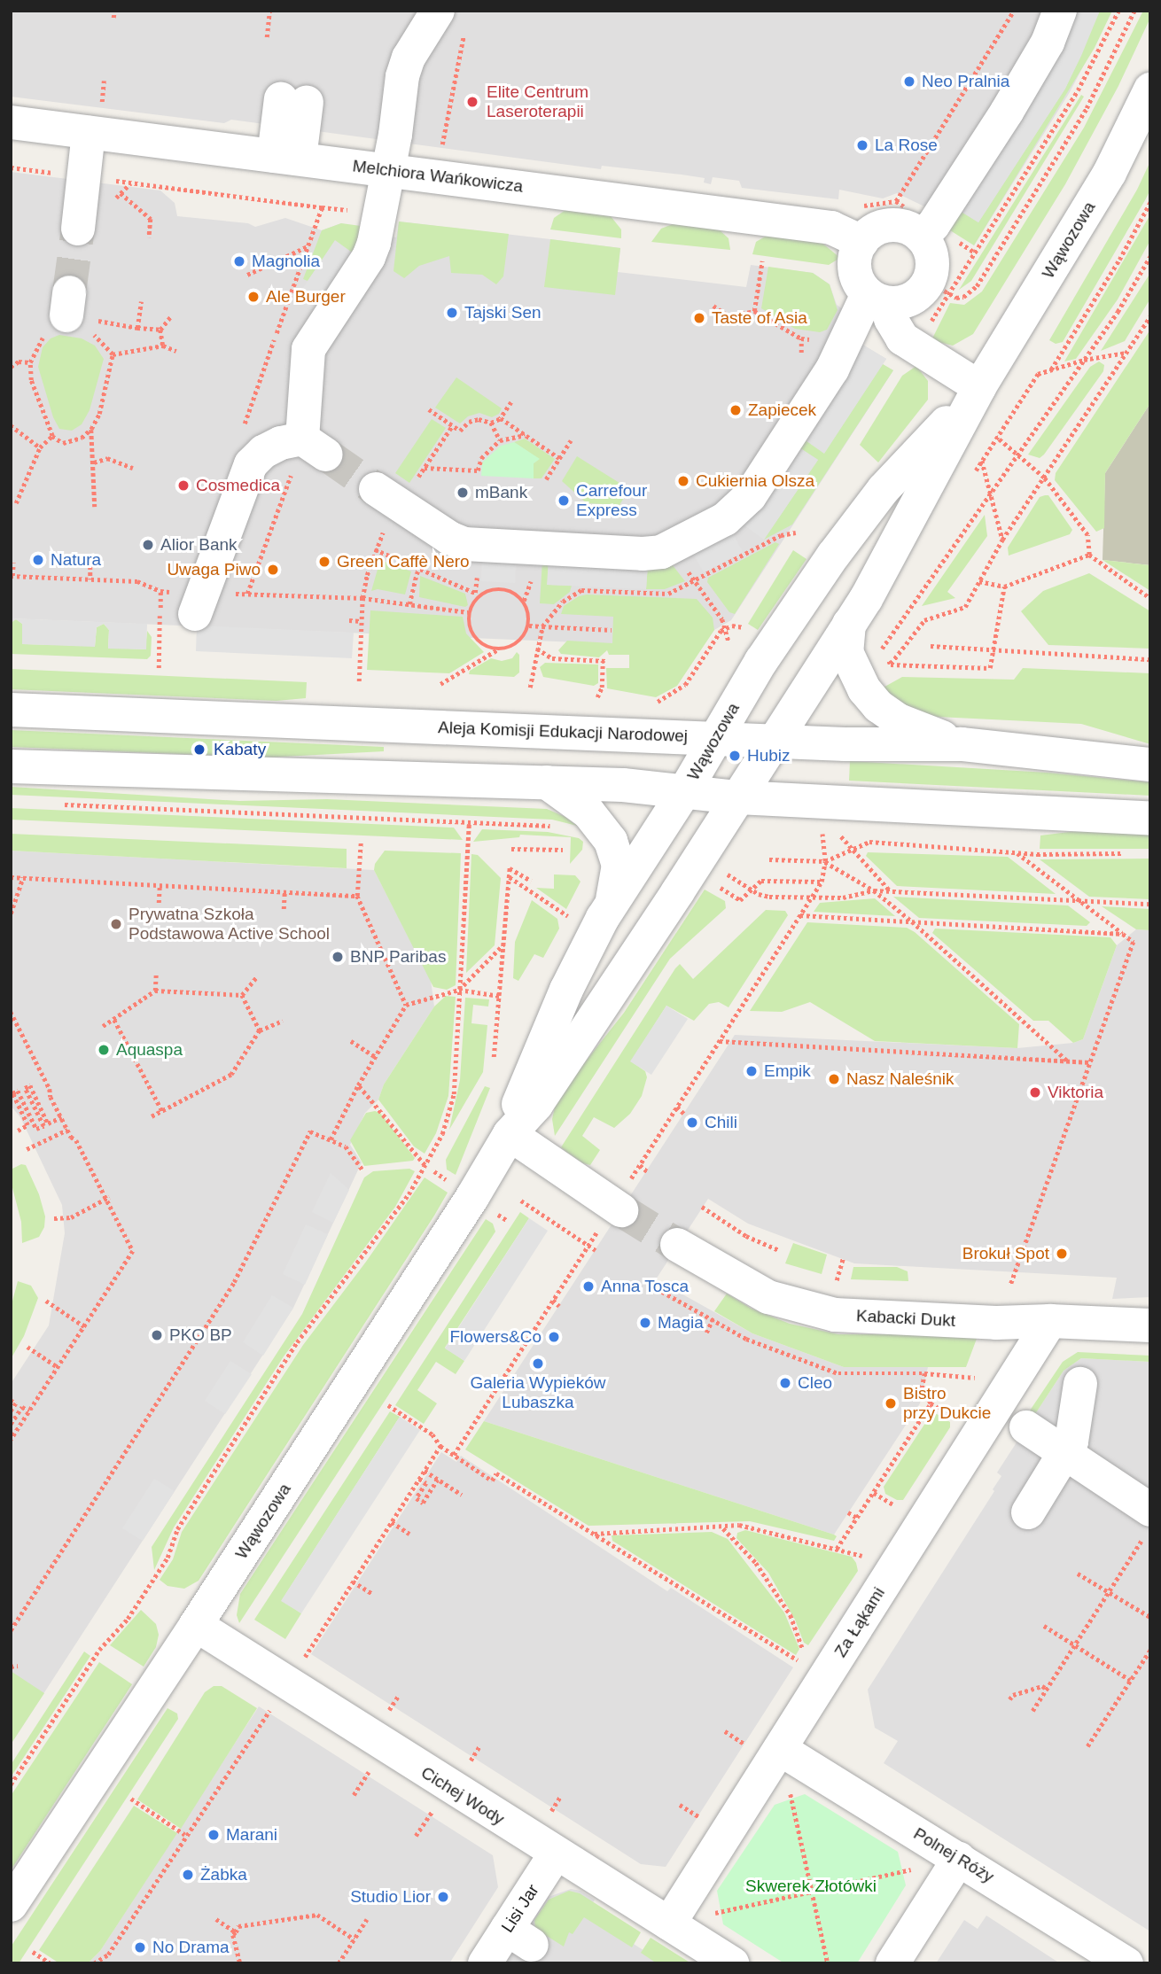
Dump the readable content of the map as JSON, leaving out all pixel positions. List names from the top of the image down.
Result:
{
  "streets": {
    "street": [
      "Melchiora Wańkowicza",
      "Wąwozowa",
      "Aleja Komisji Edukacji Narodowej",
      "Kabacki Dukt",
      "Za Łąkami",
      "Cichej Wody",
      "Polnej Róży",
      "Lisi Jar"
    ]
  },
  "crossings": [
    ["Wąwozowa", "Aleja Komisji Edukacji Narodowej"],
    ["Wąwozowa", "Cichej Wody"],
    ["Kabacki Dukt", "Za Łąkami"],
    ["Za Łąkami", "Cichej Wody"],
    ["Za Łąkami", "Polnej Róży"],
    ["Cichej Wody", "Lisi Jar"]
  ],
  "parks": ["Skwerek Złotówki"],
  "places": [
    "Neo Pralnia",
    "Elite Centrum Laseroterapii",
    "La Rose",
    "Magnolia",
    "Ale Burger",
    "Tajski Sen",
    "Taste of Asia",
    "Zapiecek",
    "Cukiernia Olsza",
    "Cosmedica",
    "mBank",
    "Carrefour Express",
    "Alior Bank",
    "Natura",
    "Green Caffè Nero",
    "Uwaga Piwo",
    "Kabaty",
    "Hubiz",
    "Prywatna Szkoła Podstawowa Active School",
    "BNP Paribas",
    "Aquaspa",
    "Empik",
    "Nasz Naleśnik",
    "Viktoria",
    "Chili",
    "Brokuł Spot",
    "Anna Tosca",
    "Magia",
    "PKO BP",
    "Flowers&Co",
    "Galeria Wypieków Lubaszka",
    "Cleo",
    "Bistro przy Dukcie",
    "Marani",
    "Żabka",
    "Studio Lior",
    "No Drama"
  ]
}
